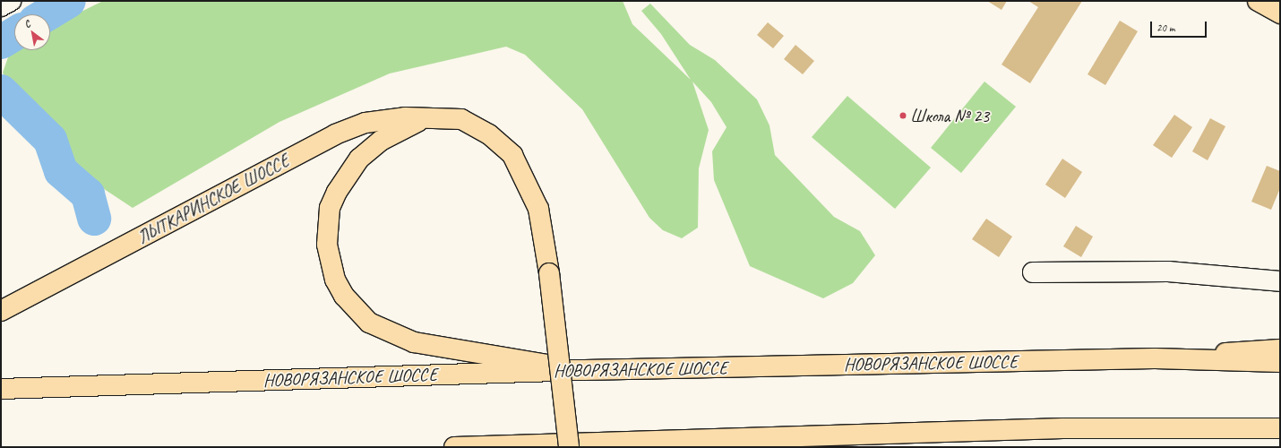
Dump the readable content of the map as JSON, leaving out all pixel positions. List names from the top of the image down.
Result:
{
  "streets": {
    "main road": ["ЛЫТКАРИНСКОЕ ШОССЕ", "НОВОРЯЗАНСКОЕ ШОССЕ"]
  },
  "crossings": [
    ["ЛЫТКАРИНСКОЕ ШОССЕ", "НОВОРЯЗАНСКОЕ ШОССЕ"]
  ],
  "places": ["Школа № 23"],
  "scale_bar": "20 m",
  "north": "top left"
}
